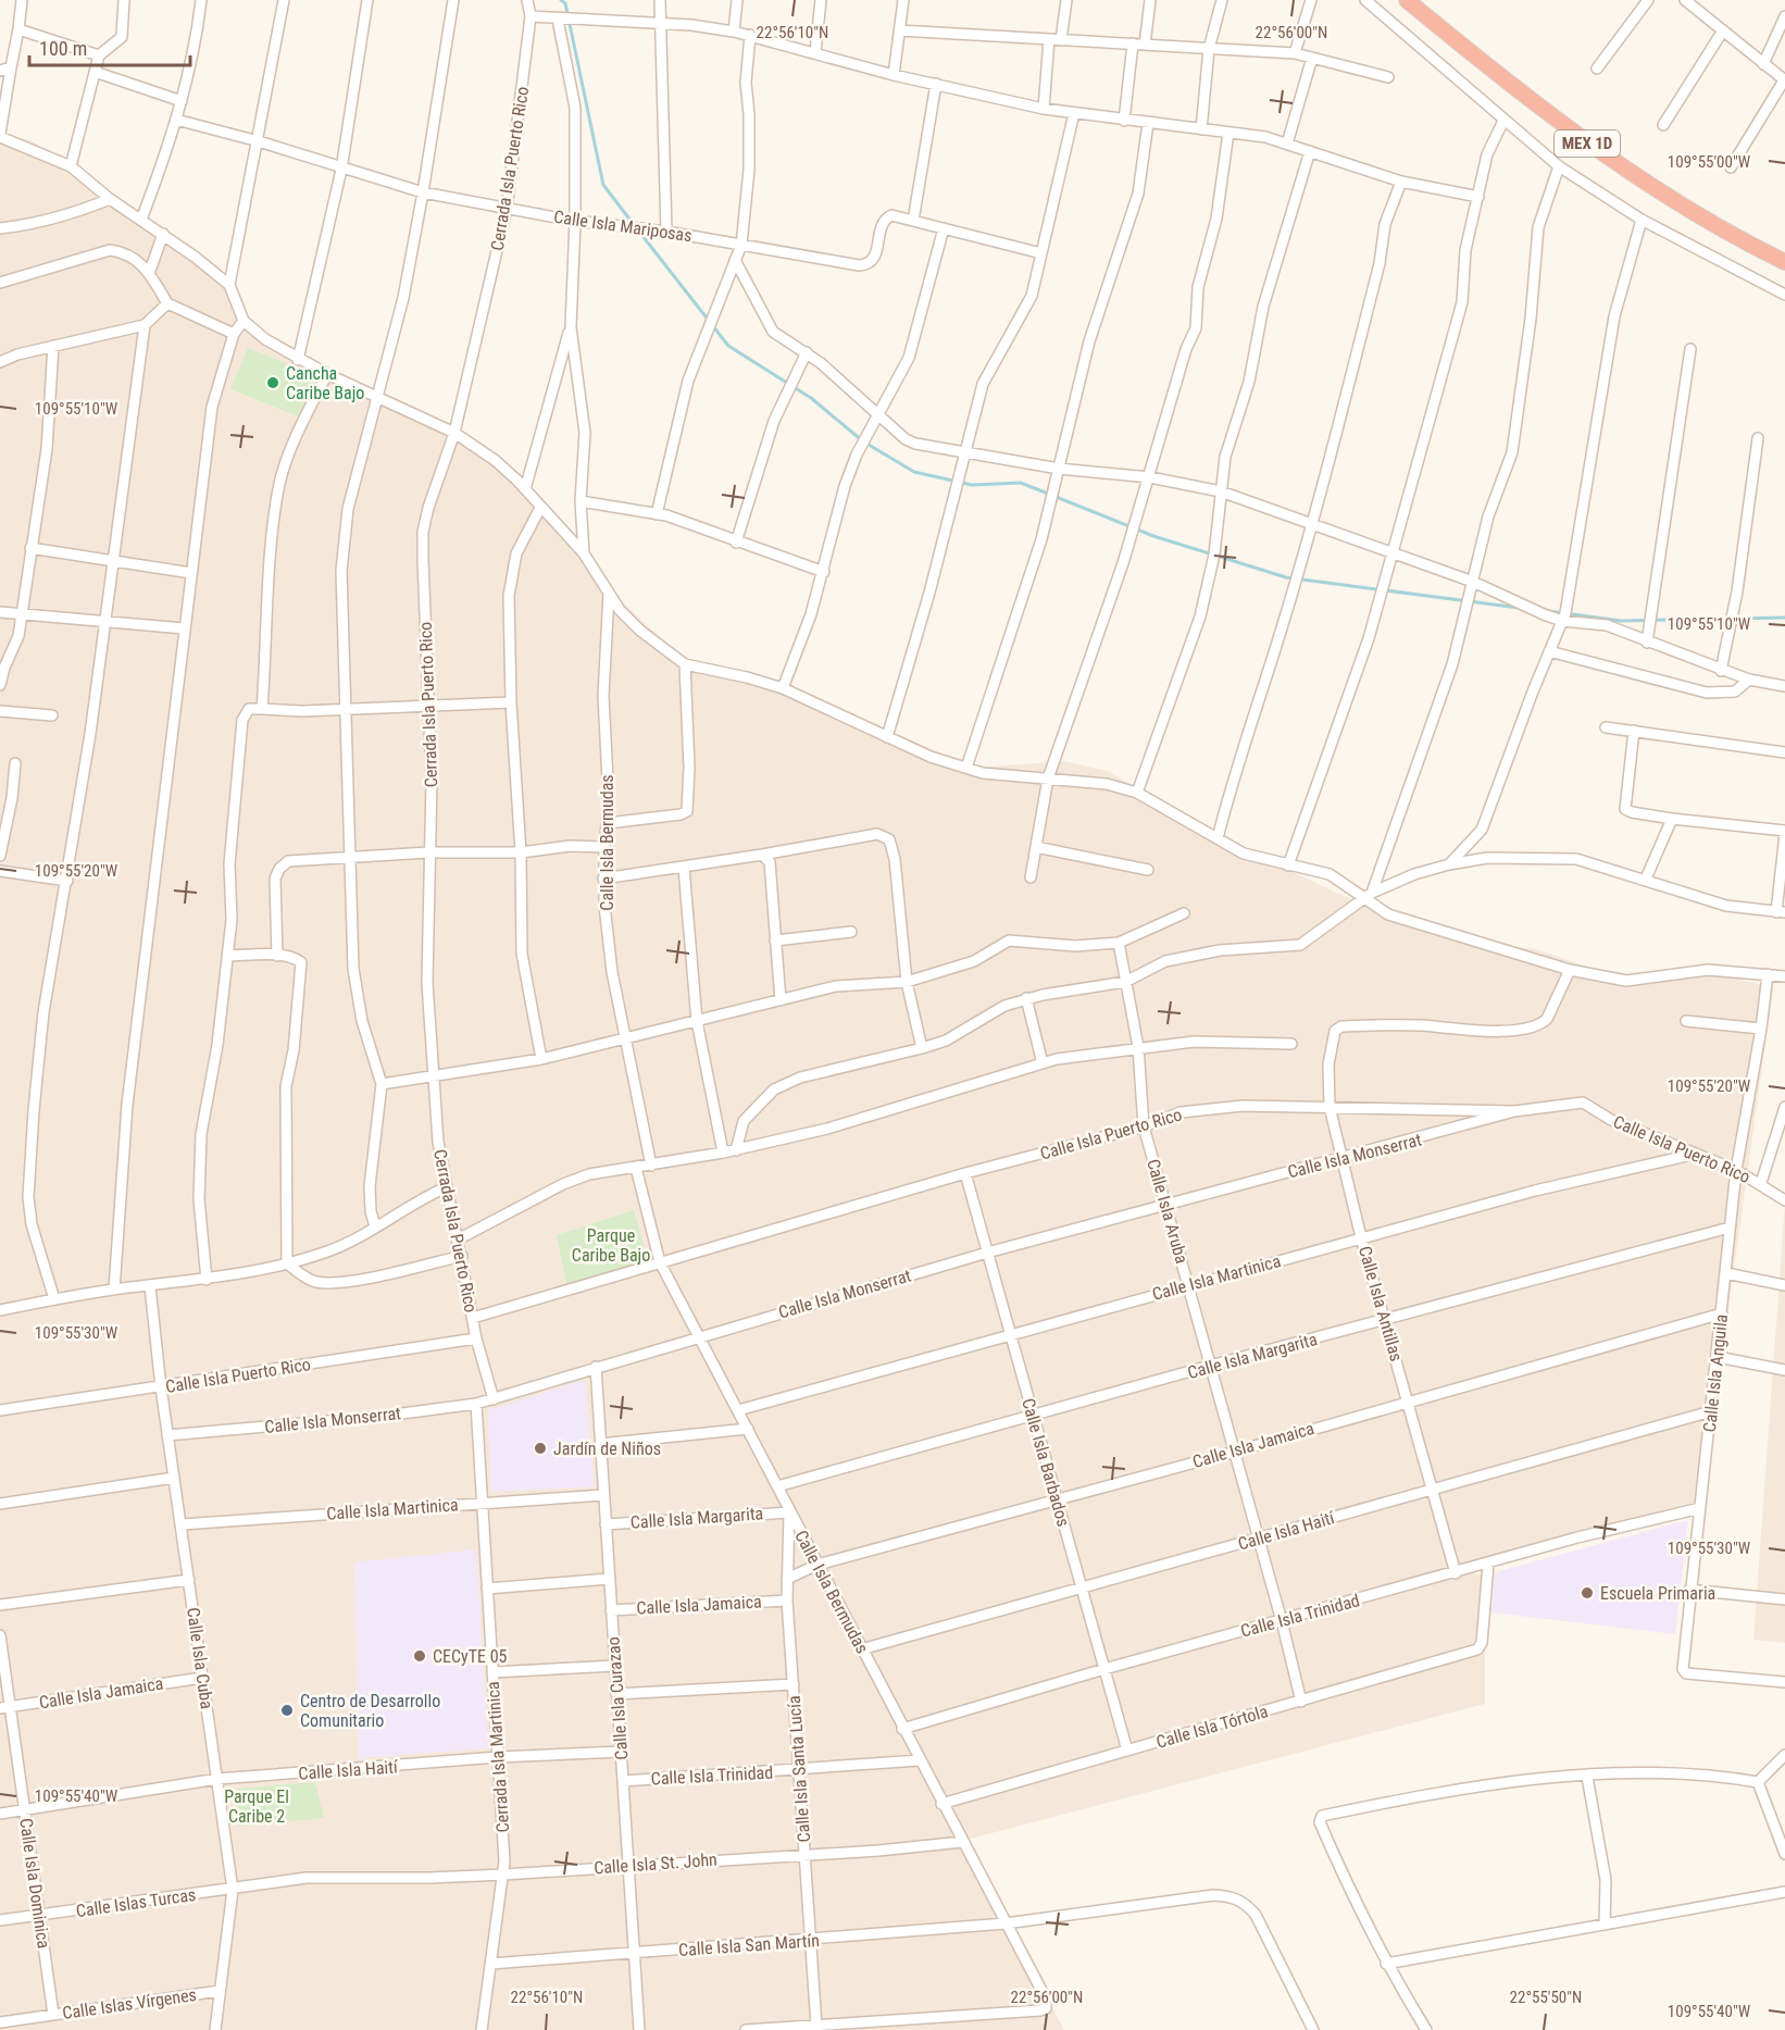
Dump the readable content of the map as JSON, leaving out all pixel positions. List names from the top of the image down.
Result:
{
  "streets": {
    "highway": ["MEX 1D"],
    "street": [
      "Cerrada Isla Puerto Rico",
      "Calle Isla Mariposas",
      "Calle Isla Bermudas",
      "Calle Isla Puerto Rico",
      "Calle Isla Monserrat",
      "Calle Isla Aruba",
      "Calle Isla Martinica",
      "Calle Isla Antillas",
      "Calle Isla Margarita",
      "Calle Isla Anguila",
      "Calle Isla Jamaica",
      "Calle Isla Barbados",
      "Calle Isla Haití",
      "Calle Isla Trinidad",
      "Calle Isla Cuba",
      "Calle Isla Curazao",
      "Calle Isla Tórtola",
      "Cerrada Isla Martinica",
      "Calle Isla Santa Lucía",
      "Calle Isla St. John",
      "Calle Isla Dominica",
      "Calle Islas Turcas",
      "Calle Isla San Martín",
      "Calle Islas Vírgenes"
    ]
  },
  "crossings": [
    ["Cerrada Isla Puerto Rico", "Calle Isla Mariposas"],
    ["Cerrada Isla Puerto Rico", "Calle Isla Puerto Rico"],
    ["Cerrada Isla Puerto Rico", "Calle Isla Monserrat"],
    ["Calle Isla Bermudas", "Calle Isla Puerto Rico"],
    ["Calle Isla Bermudas", "Calle Isla Monserrat"],
    ["Calle Isla Bermudas", "Calle Isla Martinica"],
    ["Calle Isla Bermudas", "Calle Isla Margarita"],
    ["Calle Isla Bermudas", "Calle Isla Jamaica"],
    ["Calle Isla Bermudas", "Calle Isla Haití"],
    ["Calle Isla Bermudas", "Calle Isla Trinidad"],
    ["Calle Isla Bermudas", "Calle Isla Tórtola"],
    ["Calle Isla Bermudas", "Calle Isla Santa Lucía"],
    ["Calle Isla Bermudas", "Calle Isla St. John"],
    ["Calle Isla Bermudas", "Calle Isla San Martín"],
    ["Calle Isla Puerto Rico", "Calle Isla Monserrat"],
    ["Calle Isla Puerto Rico", "Calle Isla Aruba"],
    ["Calle Isla Puerto Rico", "Calle Isla Martinica"],
    ["Calle Isla Puerto Rico", "Calle Isla Antillas"],
    ["Calle Isla Puerto Rico", "Calle Isla Anguila"],
    ["Calle Isla Puerto Rico", "Calle Isla Barbados"],
    ["Calle Isla Puerto Rico", "Calle Isla Cuba"],
    ["Calle Isla Monserrat", "Calle Isla Aruba"],
    ["Calle Isla Monserrat", "Calle Isla Antillas"],
    ["Calle Isla Monserrat", "Calle Isla Barbados"],
    ["Calle Isla Monserrat", "Calle Isla Cuba"],
    ["Calle Isla Monserrat", "Calle Isla Curazao"],
    ["Calle Isla Monserrat", "Cerrada Isla Martinica"],
    ["Calle Isla Aruba", "Calle Isla Martinica"],
    ["Calle Isla Aruba", "Calle Isla Margarita"],
    ["Calle Isla Aruba", "Calle Isla Jamaica"],
    ["Calle Isla Aruba", "Calle Isla Haití"],
    ["Calle Isla Aruba", "Calle Isla Trinidad"],
    ["Calle Isla Aruba", "Calle Isla Tórtola"],
    ["Calle Isla Martinica", "Calle Isla Antillas"],
    ["Calle Isla Martinica", "Calle Isla Barbados"],
    ["Calle Isla Martinica", "Calle Isla Cuba"],
    ["Calle Isla Martinica", "Calle Isla Curazao"],
    ["Calle Isla Martinica", "Cerrada Isla Martinica"],
    ["Calle Isla Antillas", "Calle Isla Margarita"],
    ["Calle Isla Antillas", "Calle Isla Jamaica"],
    ["Calle Isla Antillas", "Calle Isla Haití"],
    ["Calle Isla Antillas", "Calle Isla Trinidad"],
    ["Calle Isla Margarita", "Calle Isla Anguila"],
    ["Calle Isla Margarita", "Calle Isla Barbados"],
    ["Calle Isla Margarita", "Calle Isla Curazao"],
    ["Calle Isla Margarita", "Calle Isla Santa Lucía"],
    ["Calle Isla Anguila", "Calle Isla Jamaica"],
    ["Calle Isla Anguila", "Calle Isla Haití"],
    ["Calle Isla Anguila", "Calle Isla Trinidad"],
    ["Calle Isla Jamaica", "Calle Isla Barbados"],
    ["Calle Isla Jamaica", "Calle Isla Cuba"],
    ["Calle Isla Jamaica", "Calle Isla Curazao"],
    ["Calle Isla Jamaica", "Calle Isla Santa Lucía"],
    ["Calle Isla Jamaica", "Calle Isla Dominica"],
    ["Calle Isla Barbados", "Calle Isla Haití"],
    ["Calle Isla Barbados", "Calle Isla Trinidad"],
    ["Calle Isla Barbados", "Calle Isla Tórtola"],
    ["Calle Isla Haití", "Calle Isla Cuba"],
    ["Calle Isla Haití", "Calle Isla Curazao"],
    ["Calle Isla Haití", "Cerrada Isla Martinica"],
    ["Calle Isla Haití", "Calle Isla Dominica"],
    ["Calle Isla Trinidad", "Calle Isla Curazao"],
    ["Calle Isla Trinidad", "Calle Isla Tórtola"],
    ["Calle Isla Trinidad", "Calle Isla Santa Lucía"],
    ["Calle Isla Cuba", "Calle Isla St. John"],
    ["Calle Isla Cuba", "Calle Islas Turcas"],
    ["Calle Isla Cuba", "Calle Islas Vírgenes"],
    ["Calle Isla Curazao", "Calle Isla St. John"],
    ["Calle Isla Curazao", "Calle Isla San Martín"],
    ["Cerrada Isla Martinica", "Calle Isla St. John"],
    ["Cerrada Isla Martinica", "Calle Isla San Martín"],
    ["Calle Isla Santa Lucía", "Calle Isla St. John"],
    ["Calle Isla Santa Lucía", "Calle Isla San Martín"],
    ["Calle Isla St. John", "Calle Islas Turcas"],
    ["Calle Isla Dominica", "Calle Islas Turcas"],
    ["Calle Isla Dominica", "Calle Islas Vírgenes"]
  ],
  "parks": ["Parque Caribe Bajo", "Parque El Caribe 2"],
  "places": [
    "Cancha Caribe Bajo",
    "Jardín de Niños",
    "Escuela Primaria",
    "CECyTE 05",
    "Centro de Desarrollo Comunitario"
  ],
  "scale_bar": "100 m",
  "coordinates": [
    "22°56'10\"N",
    "22°56'00\"N",
    "109°55'00\"W",
    "109°55'10\"W",
    "109°55'20\"W",
    "109°55'30\"W",
    "109°55'40\"W",
    "22°55'50\"N"
  ]
}
